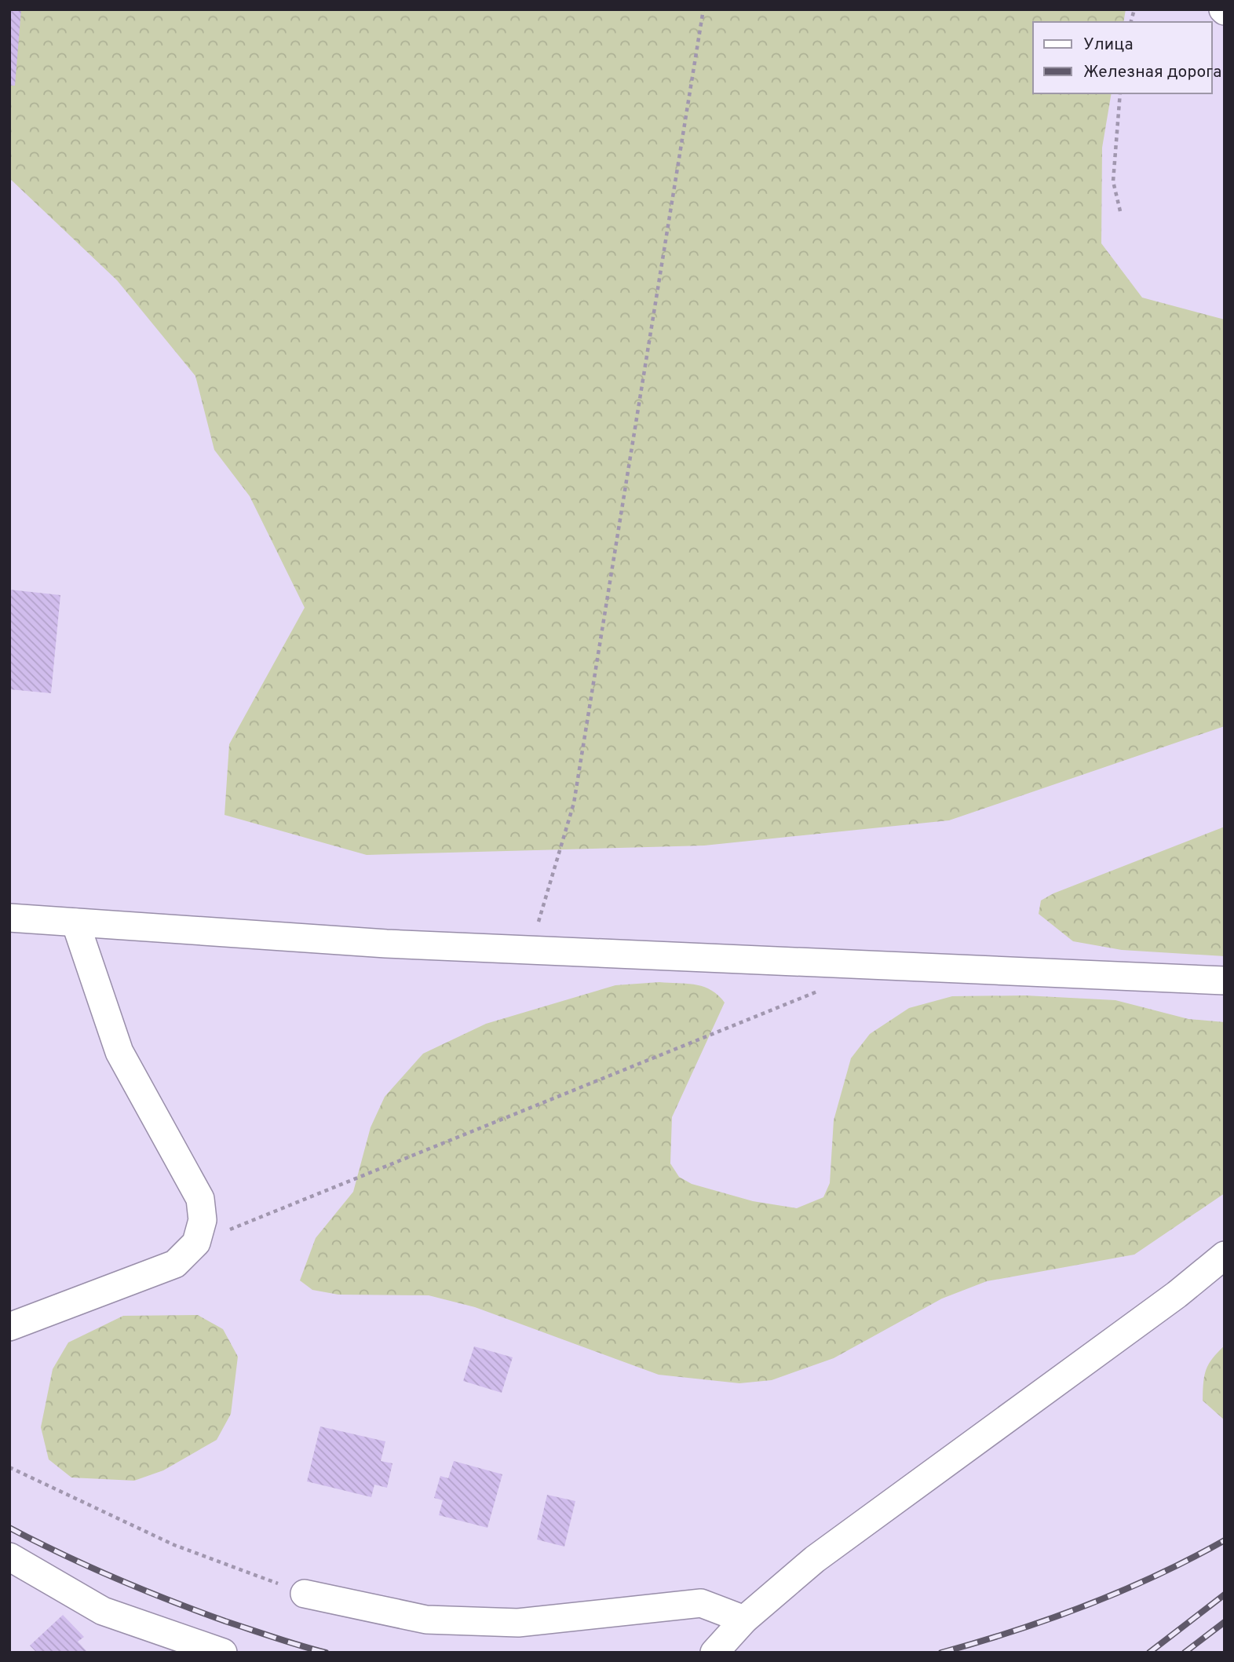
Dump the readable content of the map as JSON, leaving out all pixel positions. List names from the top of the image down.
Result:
{
  "legend": ["Улица", "Железная дорога"]
}
